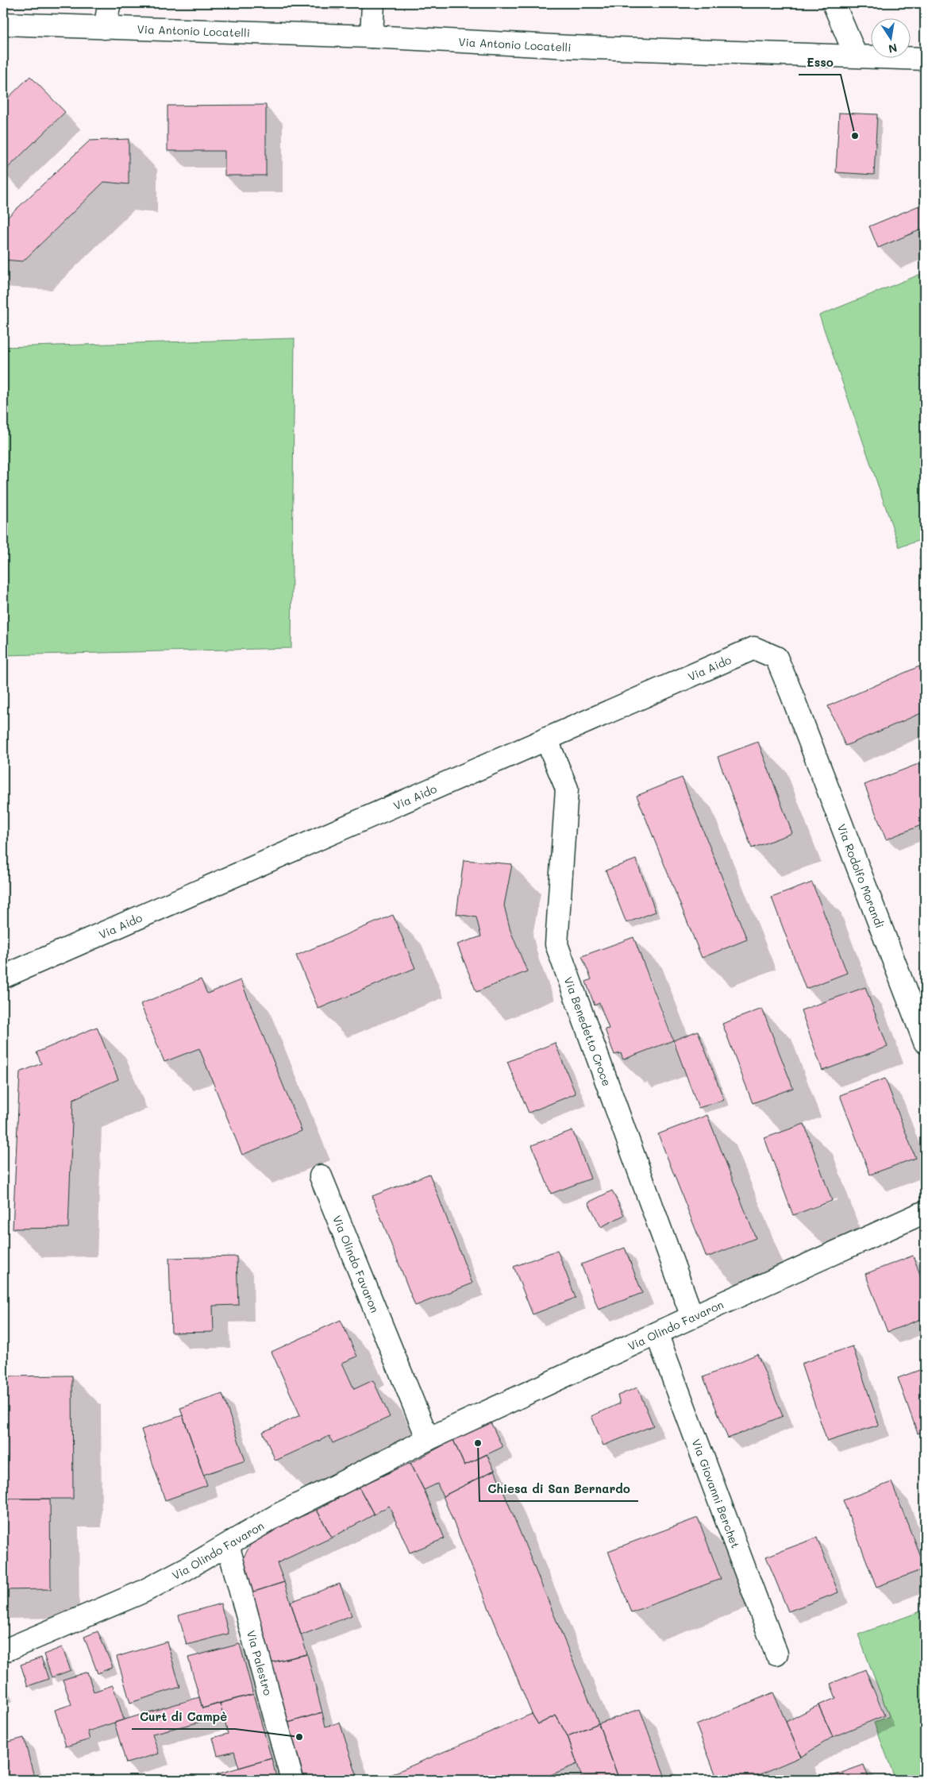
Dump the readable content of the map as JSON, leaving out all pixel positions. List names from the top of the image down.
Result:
{
  "streets": {
    "street": [
      "Via Antonio Locatelli",
      "Via Aido",
      "Via Rodolfo Morandi",
      "Via Benedetto Croce",
      "Via Olindo Favaron",
      "Via Giovanni Berchet",
      "Via Palestro"
    ]
  },
  "crossings": [
    ["Via Aido", "Via Rodolfo Morandi"],
    ["Via Aido", "Via Benedetto Croce"],
    ["Via Benedetto Croce", "Via Olindo Favaron"],
    ["Via Olindo Favaron", "Via Giovanni Berchet"],
    ["Via Olindo Favaron", "Via Palestro"]
  ],
  "places": ["Esso", "Chiesa di San Bernardo", "Curt di Campè"],
  "north": "bottom"
}
